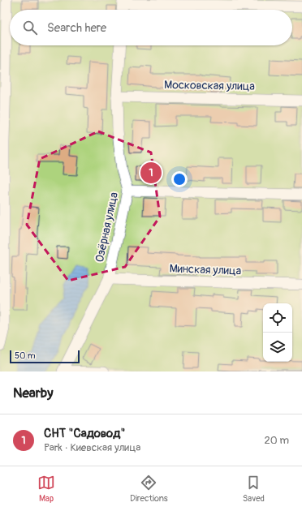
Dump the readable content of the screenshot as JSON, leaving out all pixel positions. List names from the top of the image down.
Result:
{
  "streets": {
    "street": ["Московская улица", "Озёрная улица", "Минская улица"]
  },
  "crossings": [
    ["Московская улица", "Озёрная улица"],
    ["Озёрная улица", "Минская улица"]
  ],
  "scale_bar": "50 m",
  "page": {
    "search": "Search here",
    "pins": "1",
    "scale": "50 m",
    "heading": "Nearby",
    "list": [
      {
        "mark": "1",
        "name": "СНТ \"Садовод\"",
        "note": "Park · Киевская улица",
        "value": "20 m"
      }
    ],
    "nav": ["Map", "Directions", "Saved"]
  }
}
